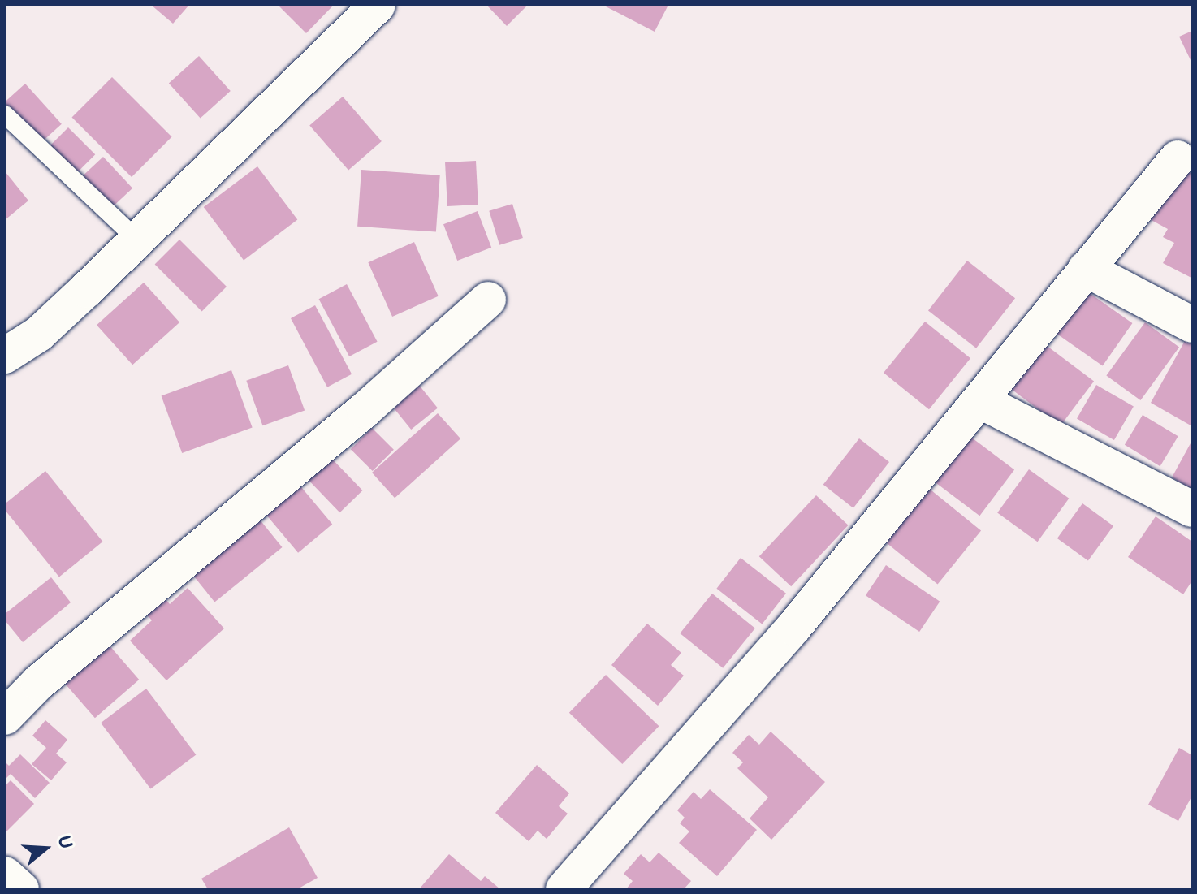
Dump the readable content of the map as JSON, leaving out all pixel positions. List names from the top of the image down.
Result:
{
  "north": "right"
}
